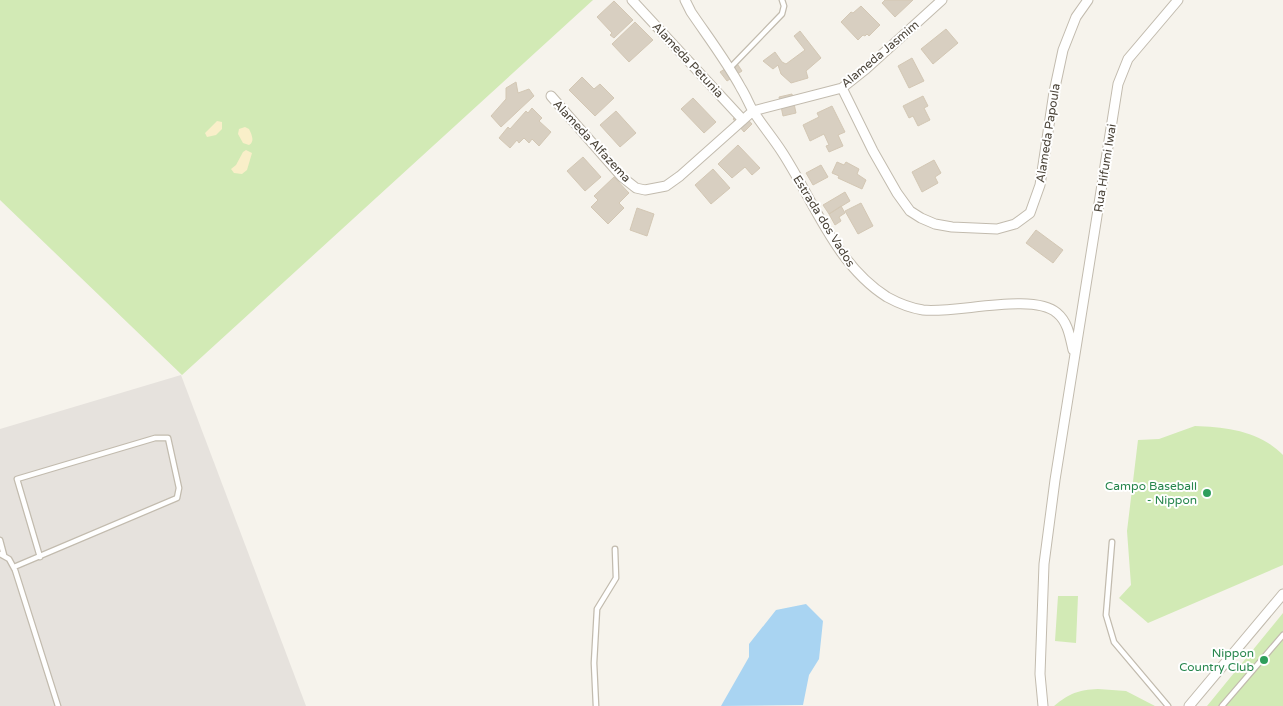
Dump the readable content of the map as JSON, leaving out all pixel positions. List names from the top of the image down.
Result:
{
  "streets": {
    "street": [
      "Alameda Jasmim",
      "Alameda Petunia",
      "Alameda Papoula",
      "Alameda Alfazema",
      "Rua Hifumi Iwai",
      "Estrada dos Vados"
    ]
  },
  "crossings": [
    ["Alameda Jasmim", "Alameda Papoula"],
    ["Alameda Jasmim", "Alameda Alfazema"],
    ["Alameda Jasmim", "Estrada dos Vados"],
    ["Alameda Petunia", "Alameda Alfazema"],
    ["Alameda Alfazema", "Estrada dos Vados"],
    ["Rua Hifumi Iwai", "Estrada dos Vados"]
  ],
  "places": ["Campo Baseball - Nippon", "Nippon Country Club"]
}
